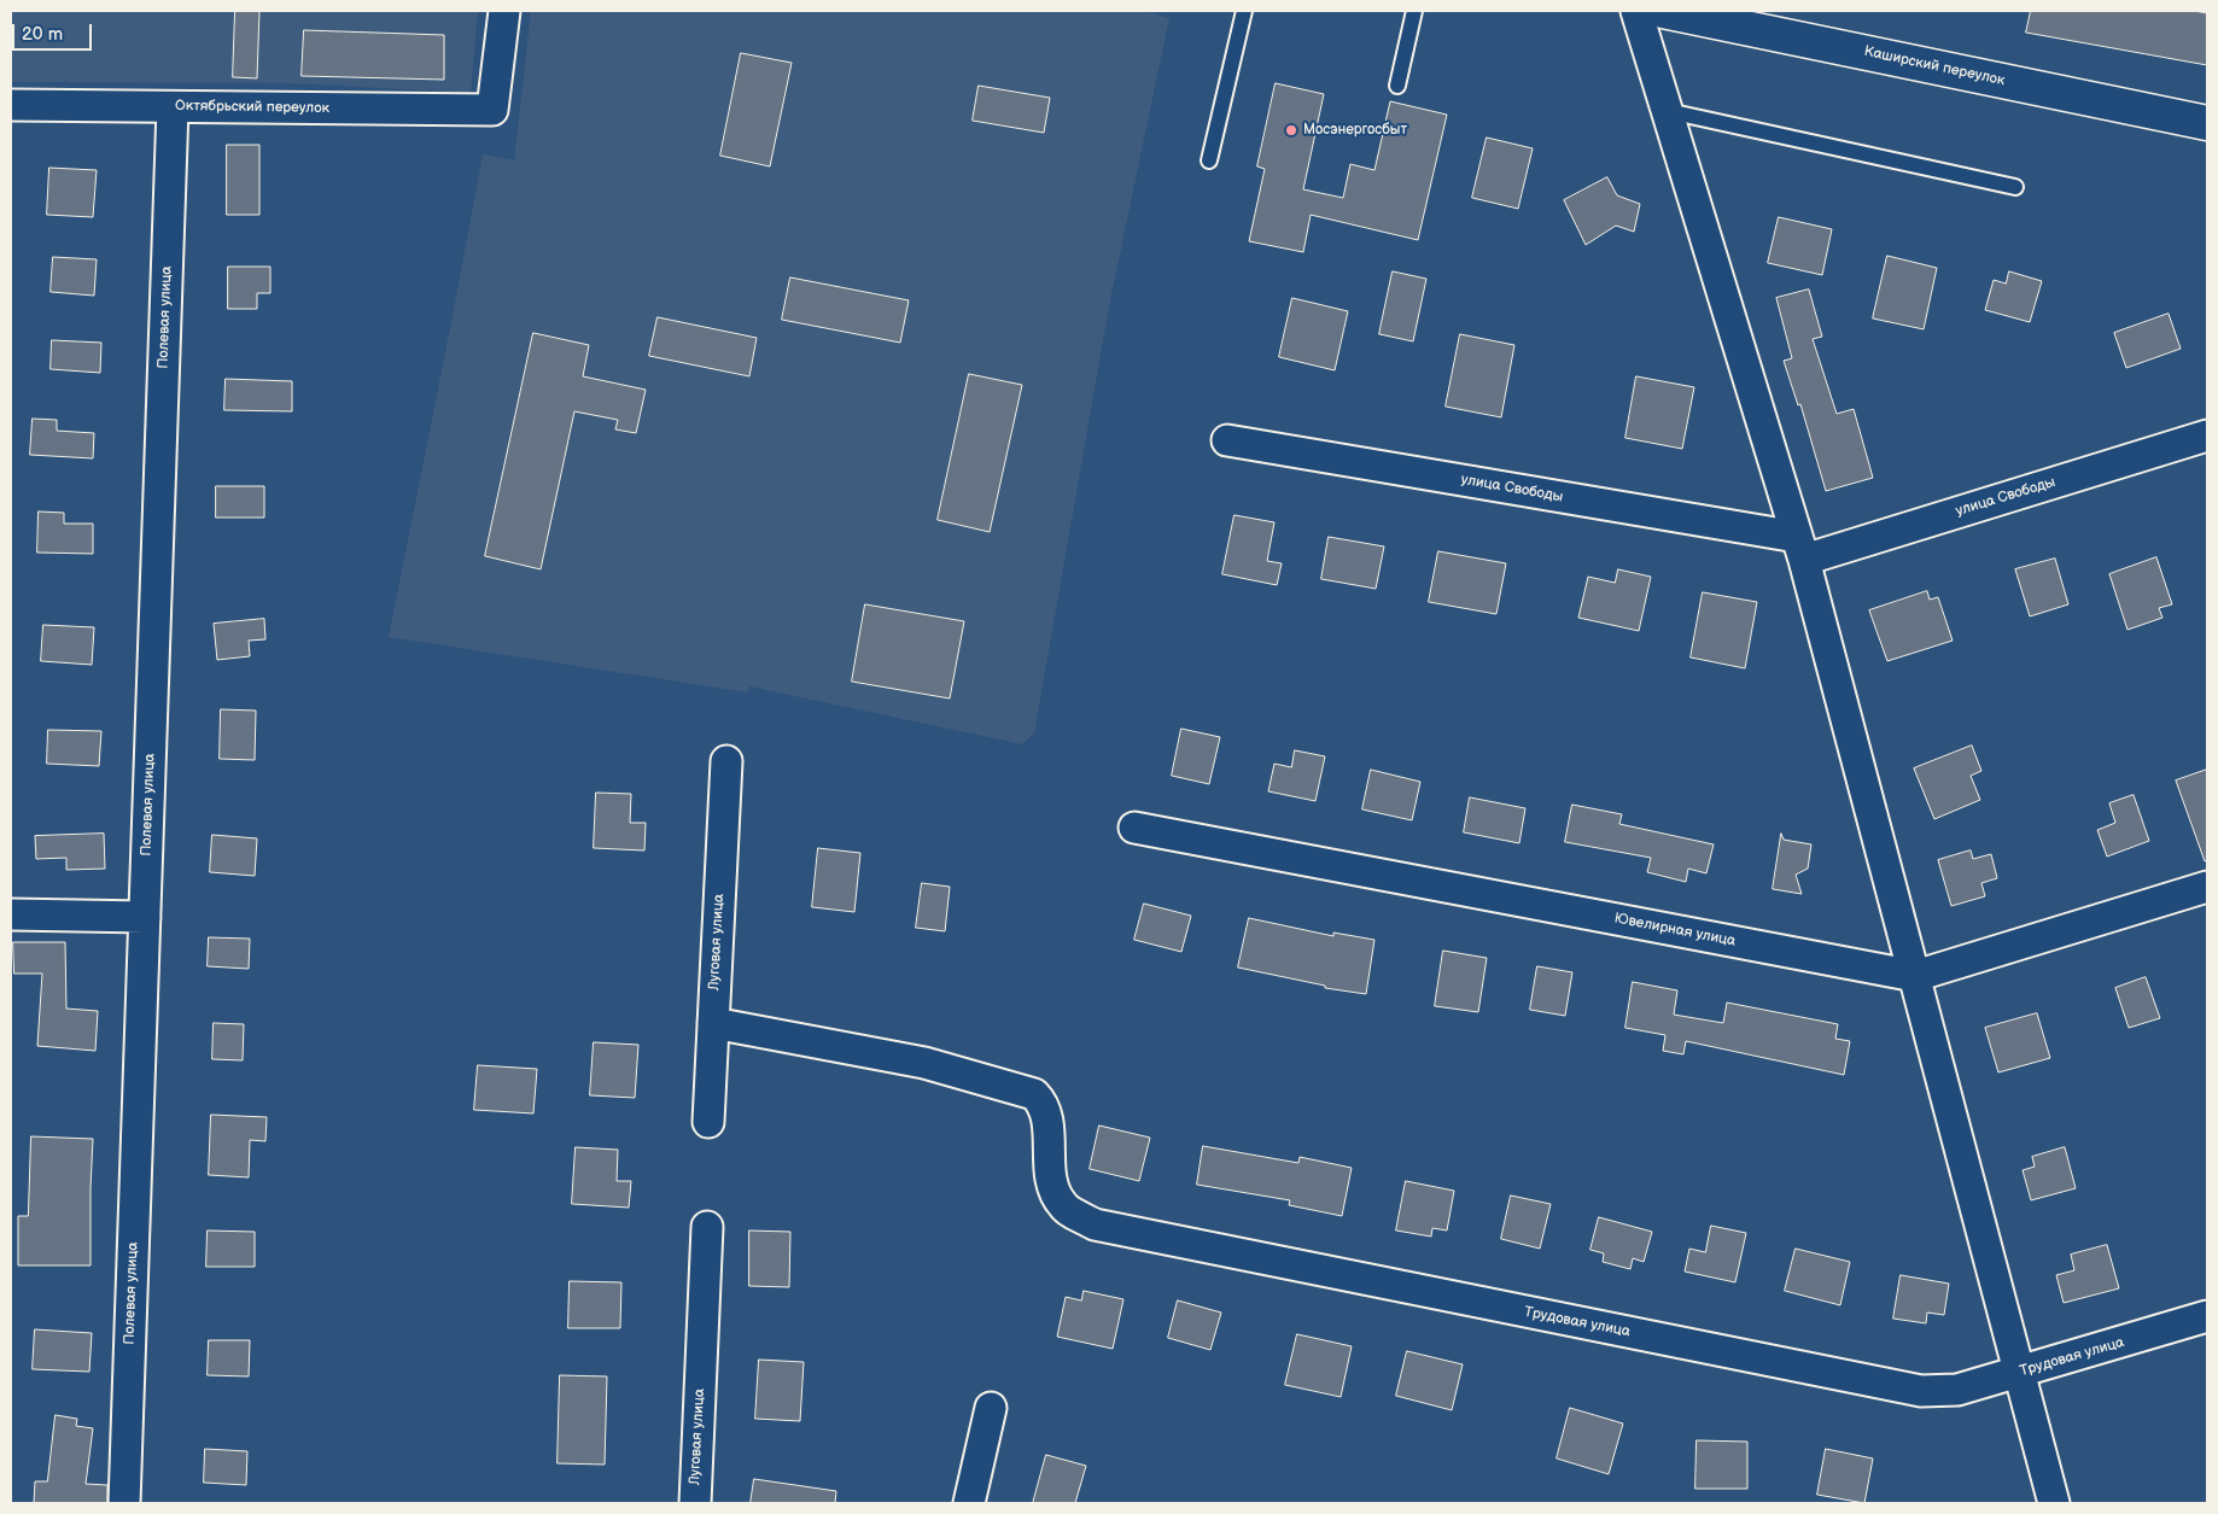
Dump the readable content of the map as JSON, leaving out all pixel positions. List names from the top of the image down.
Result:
{
  "streets": {
    "main road": ["Каширский переулок"],
    "street": [
      "Октябрьский переулок",
      "Полевая улица",
      "улица Свободы",
      "Ювелирная улица",
      "Луговая улица",
      "Трудовая улица"
    ]
  },
  "crossings": [
    ["Октябрьский переулок", "Полевая улица"],
    ["Луговая улица", "Трудовая улица"]
  ],
  "places": ["Мосэнергосбыт"],
  "scale_bar": "20 m"
}
